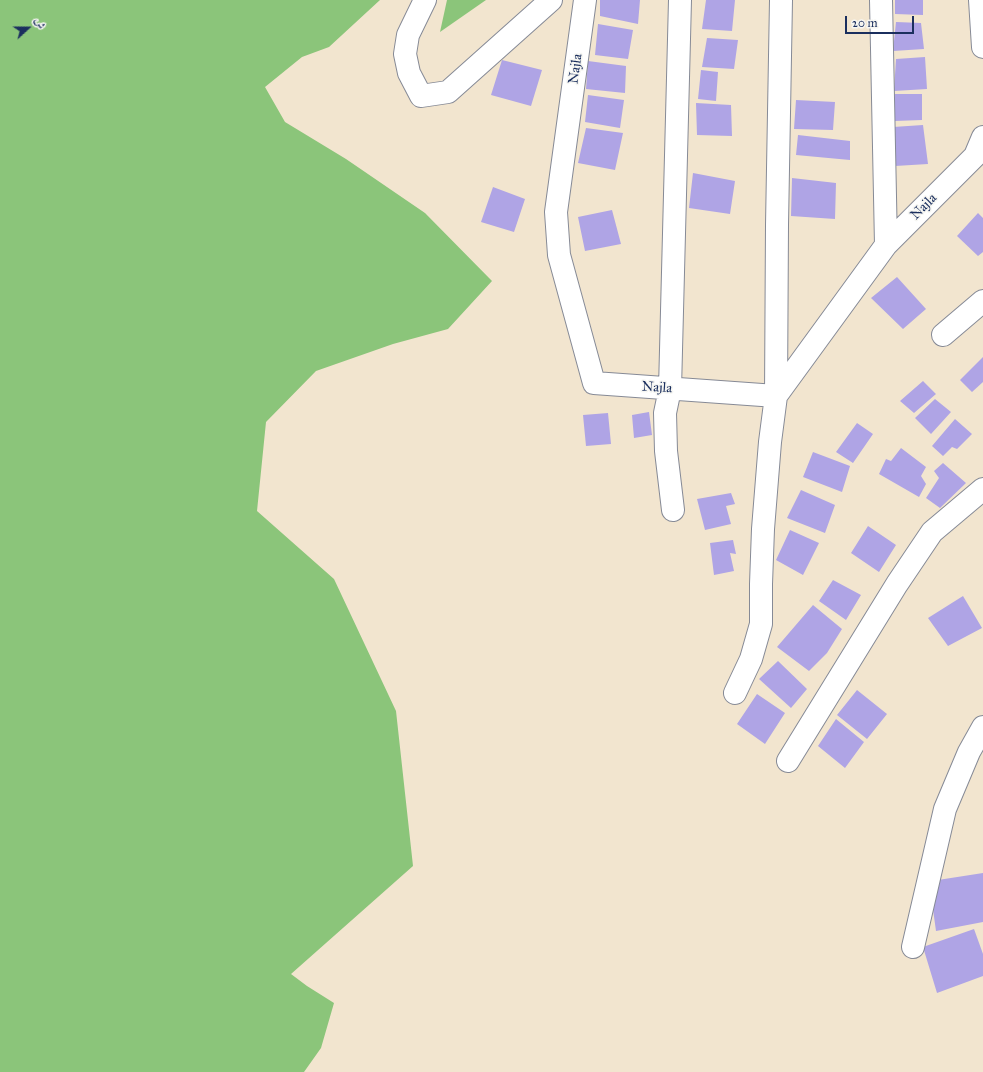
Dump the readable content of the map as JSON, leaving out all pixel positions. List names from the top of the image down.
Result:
{
  "streets": {
    "street": ["Najla"]
  },
  "scale_bar": "20 m",
  "north": "right"
}
